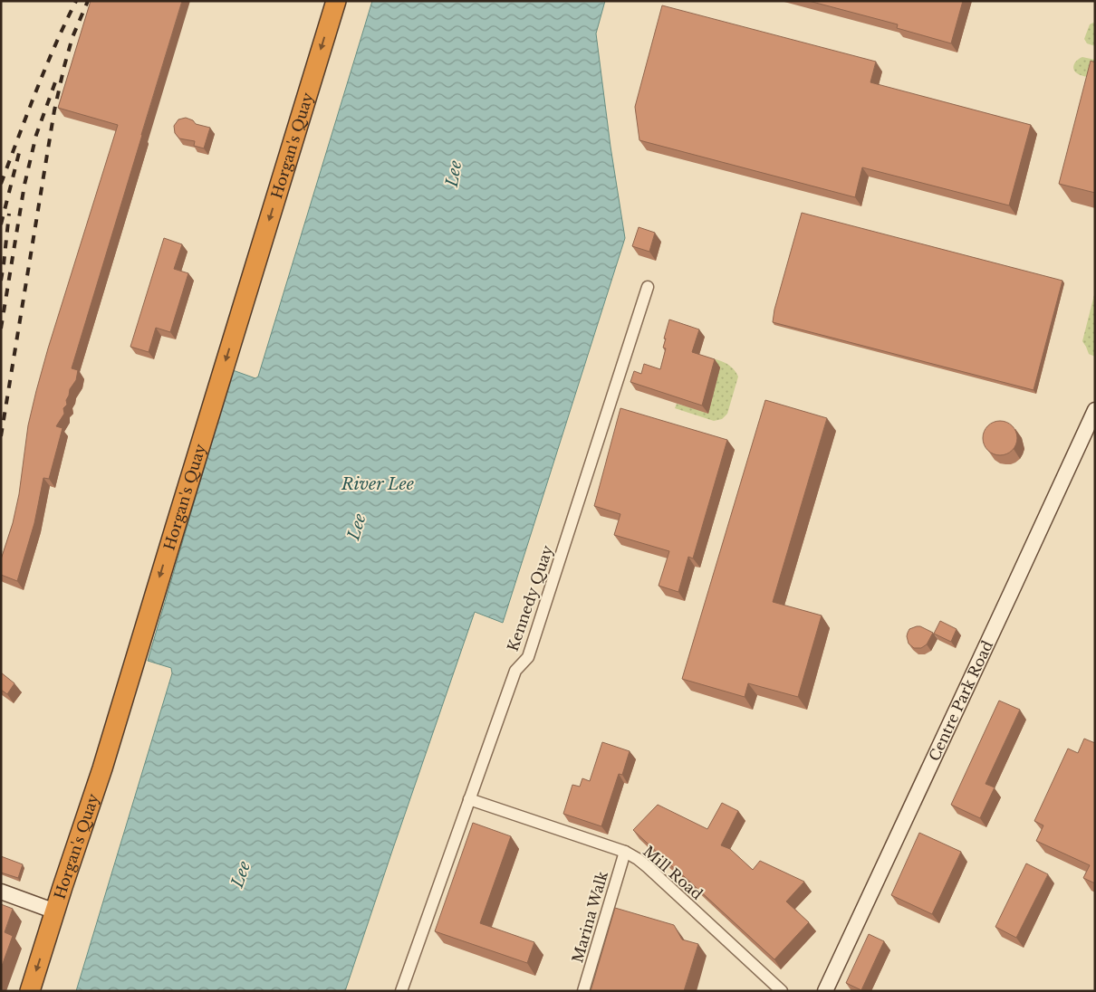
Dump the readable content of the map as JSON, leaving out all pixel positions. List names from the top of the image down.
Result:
{
  "streets": {
    "highway": ["Horgan's Quay"],
    "street": [
      "Kennedy Quay",
      "Centre Park Road",
      "Mill Road",
      "Marina Walk"
    ]
  },
  "crossings": [
    ["Kennedy Quay", "Mill Road"],
    ["Mill Road", "Marina Walk"]
  ],
  "one_way": ["Horgan's Quay"],
  "water": ["Lee", "River Lee"]
}
